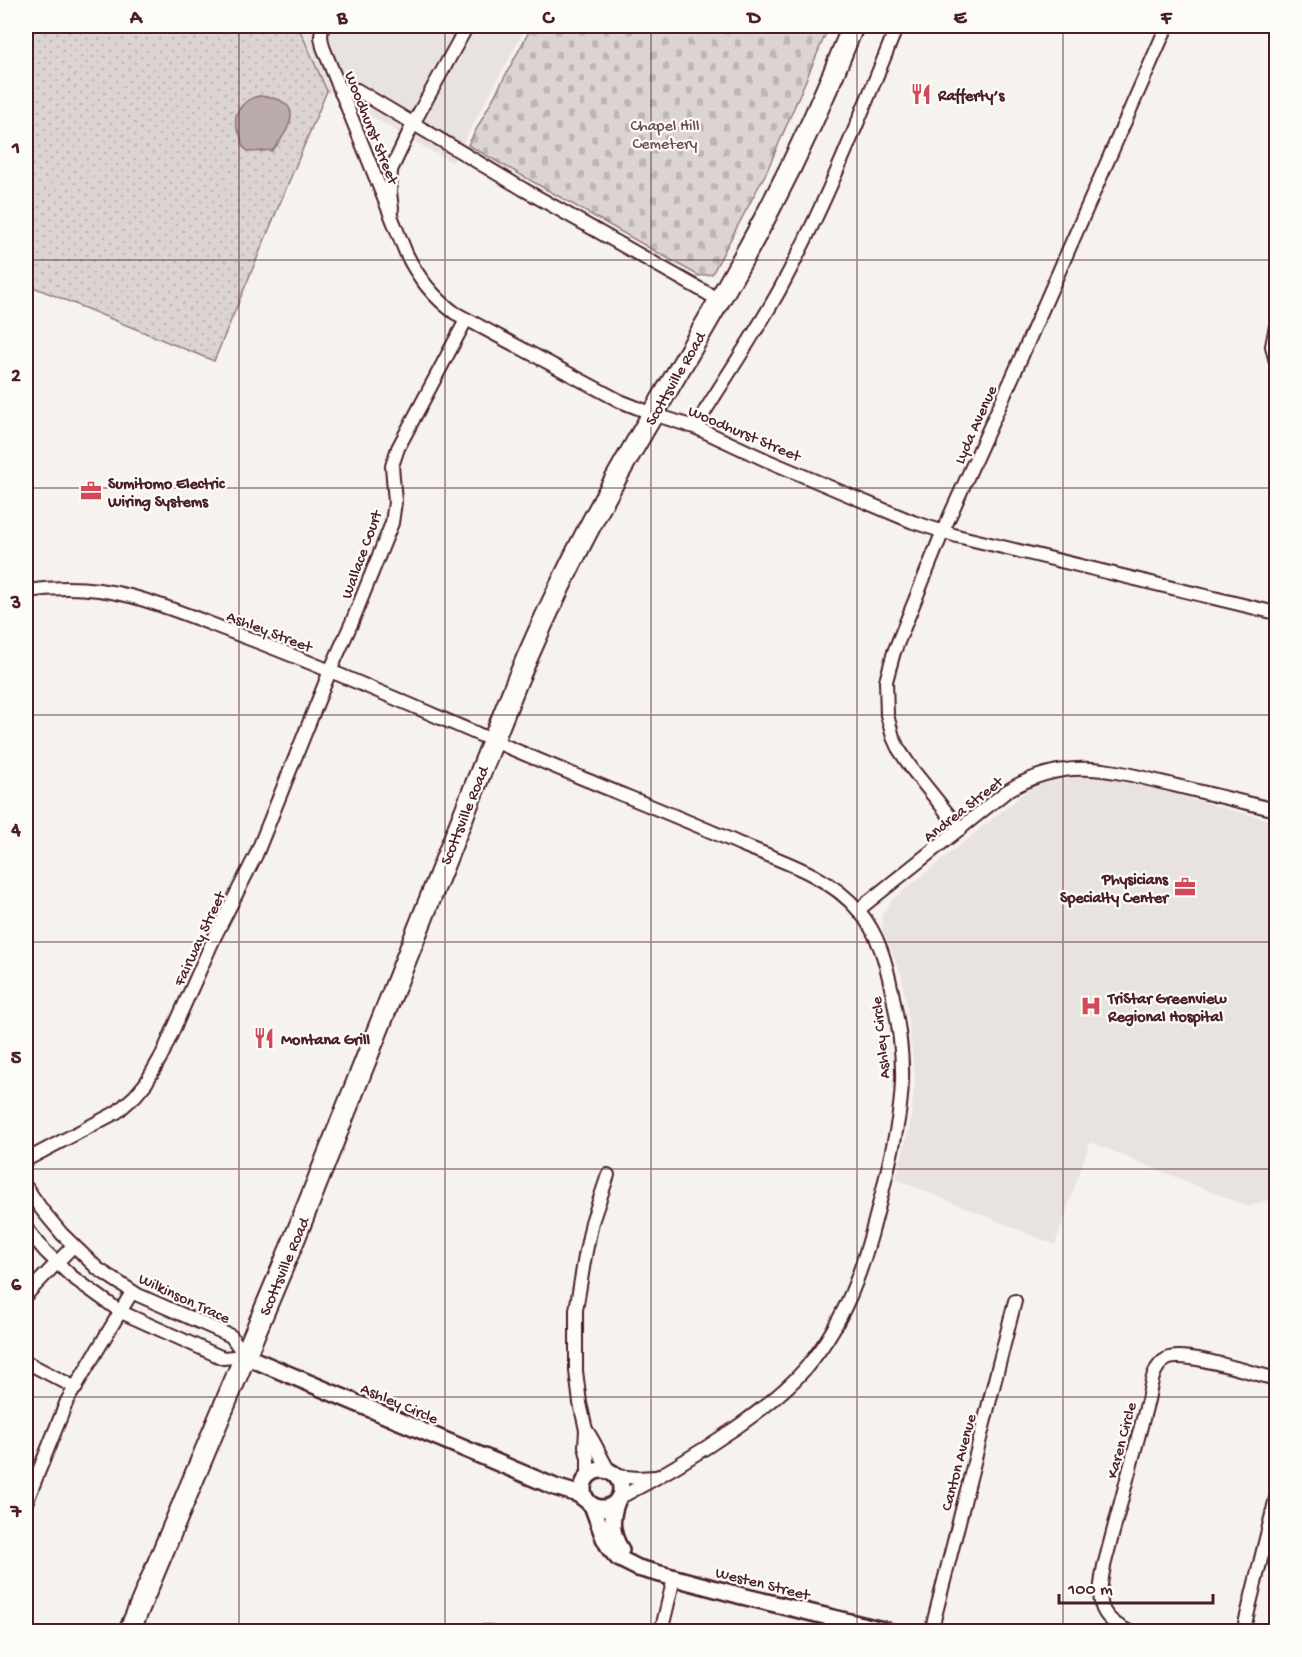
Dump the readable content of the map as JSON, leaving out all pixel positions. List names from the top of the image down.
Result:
{
  "streets": {
    "main road": ["Scottsville Road"],
    "street": [
      "Woodhurst Street",
      "Lyda Avenue",
      "Wallace Court",
      "Ashley Street",
      "Andrea Street",
      "Fairway Street",
      "Ashley Circle",
      "Wilkinson Trace",
      "Karen Circle",
      "Canton Avenue",
      "Westen Street"
    ]
  },
  "crossings": [
    ["Woodhurst Street", "Scottsville Road"],
    ["Woodhurst Street", "Lyda Avenue"],
    ["Woodhurst Street", "Wallace Court"],
    ["Scottsville Road", "Ashley Street"],
    ["Scottsville Road", "Ashley Circle"],
    ["Scottsville Road", "Wilkinson Trace"],
    ["Lyda Avenue", "Andrea Street"],
    ["Wallace Court", "Ashley Street"],
    ["Wallace Court", "Fairway Street"],
    ["Ashley Street", "Fairway Street"],
    ["Ashley Street", "Ashley Circle"],
    ["Andrea Street", "Ashley Circle"],
    ["Ashley Circle", "Wilkinson Trace"],
    ["Ashley Circle", "Westen Street"]
  ],
  "parks": ["Chapel Hill Cemetery"],
  "places": {
    "restaurant": ["Rafferty’s", "Montana Grill"],
    "office": ["Sumitomo Electric Wiring Systems", "Physicians Specialty Center"],
    "hospital": ["TriStar Greenview Regional Hospital"]
  },
  "scale_bar": "100 m",
  "grid": {
    "columns": [
      "A",
      "B",
      "C",
      "D",
      "E",
      "F"
    ],
    "rows": [
      "1",
      "2",
      "3",
      "4",
      "5",
      "6",
      "7"
    ]
  }
}
